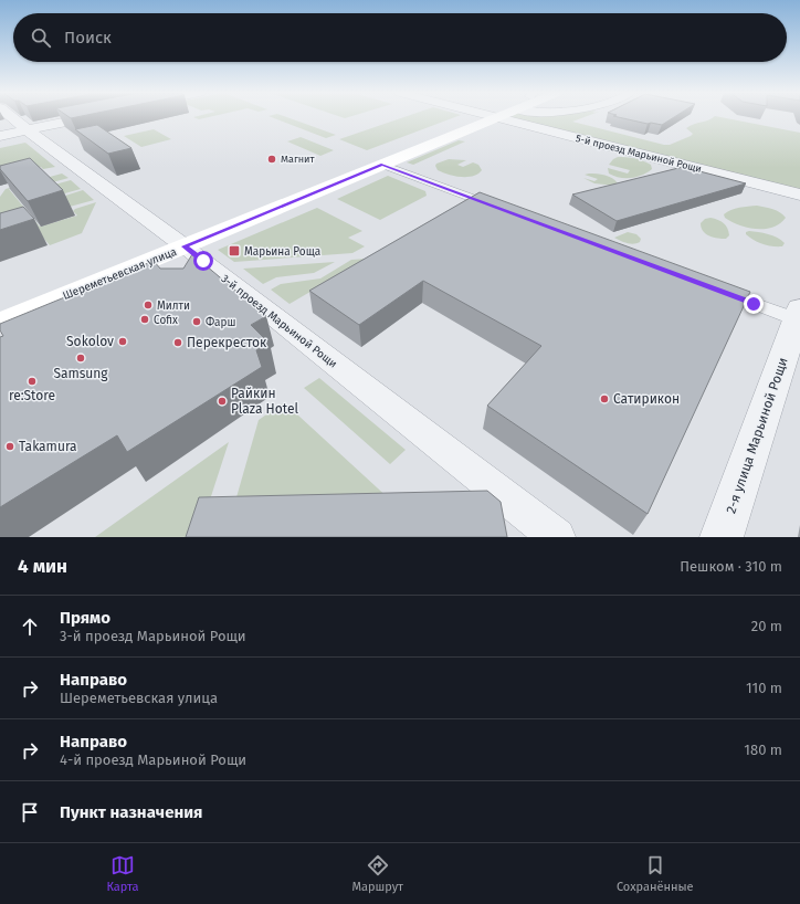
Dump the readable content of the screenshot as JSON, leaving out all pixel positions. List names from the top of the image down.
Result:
{
  "streets": {
    "main road": ["Шереметьевская улица"],
    "street": ["5-й проезд Марьиной Рощи", "3-й проезд Марьиной Рощи", "2-я улица Марьиной Рощи"]
  },
  "crossings": [
    ["Шереметьевская улица", "3-й проезд Марьиной Рощи"]
  ],
  "places": {
    "other": [
      "Магнит",
      "Милти",
      "Cofix",
      "Фарш",
      "Sokolov",
      "Перекресток",
      "Samsung",
      "re:Store",
      "Сатирикон",
      "Райкин Plaza Hotel",
      "Takamura"
    ],
    "transit": ["Марьина Роща"]
  },
  "page": {
    "search": "Поиск",
    "heading": ["4 мин", "Пешком · 310 m"],
    "list": [
      ["Прямо", "3-й проезд Марьиной Рощи", "20 m"],
      ["Направо", "Шереметьевская улица", "110 m"],
      ["Направо", "4-й проезд Марьиной Рощи", "180 m"],
      "Пункт назначения"
    ],
    "nav": ["Карта", "Маршрут", "Сохранённые"]
  }
}
